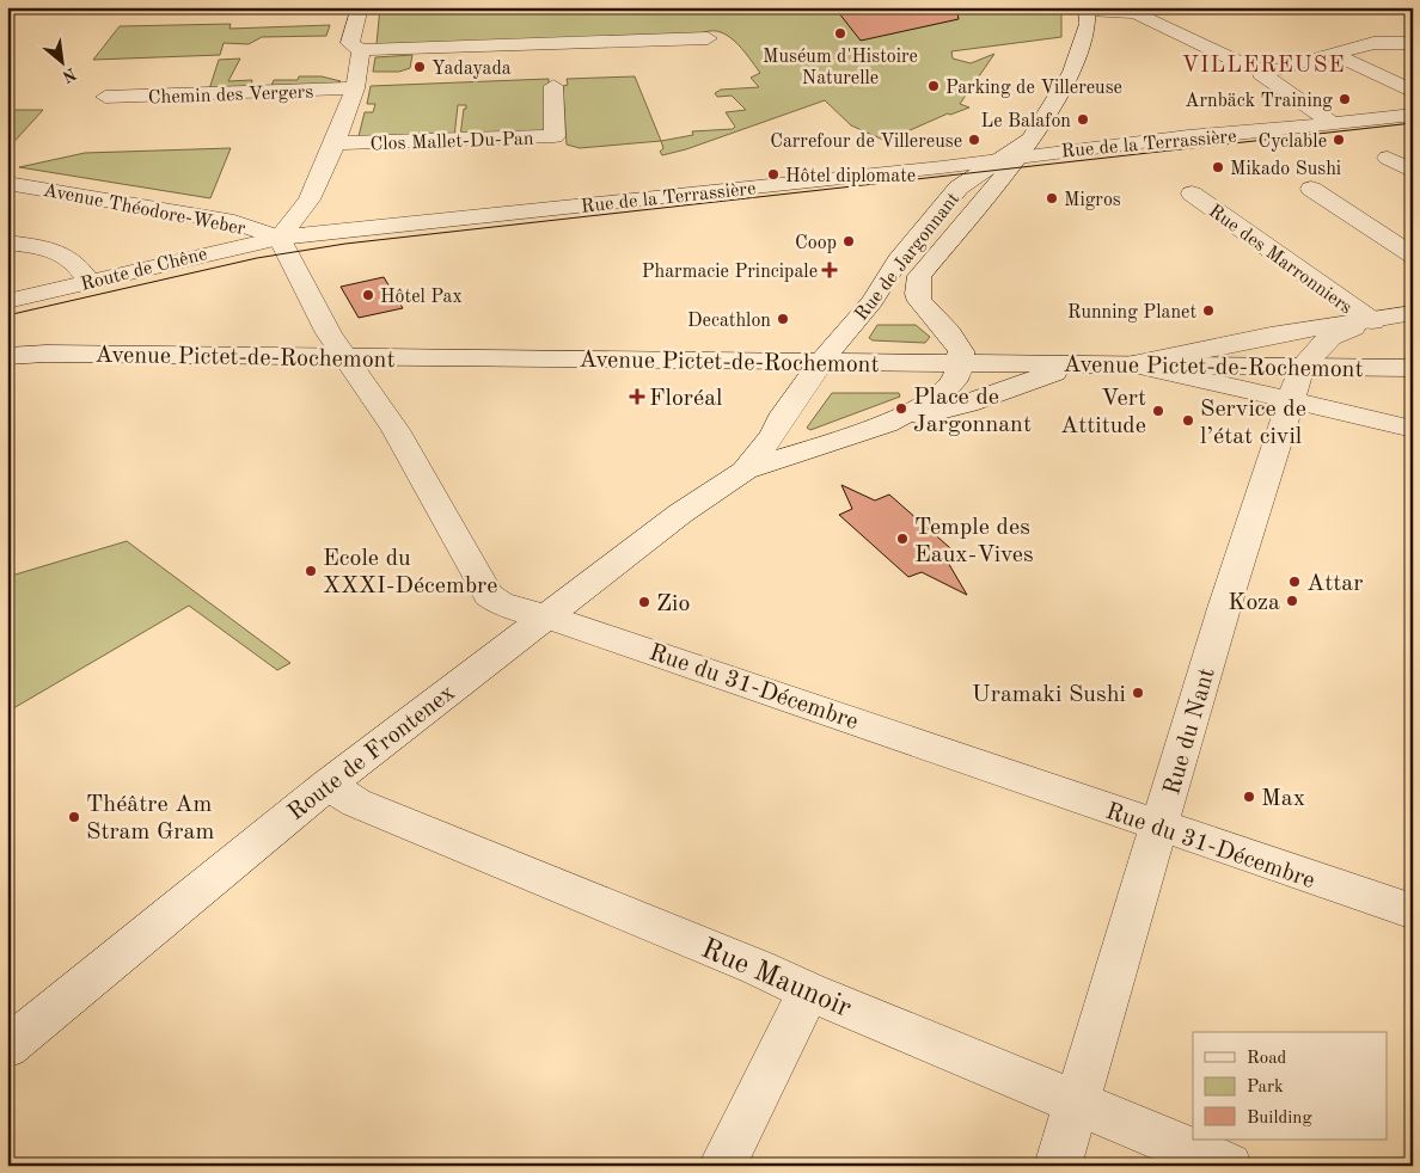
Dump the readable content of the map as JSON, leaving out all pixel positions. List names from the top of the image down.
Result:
{
  "streets": {
    "street": [
      "Chemin des Vergers",
      "Clos Mallet-Du-Pan",
      "Rue de la Terrassière",
      "Avenue Théodore-Weber",
      "Rue de Jargonnant",
      "Rue des Marronniers",
      "Route de Chêne",
      "Avenue Pictet-de-Rochemont",
      "Rue du 31-Décembre",
      "Rue du Nant",
      "Route de Frontenex",
      "Rue Maunoir"
    ]
  },
  "crossings": [
    ["Rue de la Terrassière", "Avenue Théodore-Weber"],
    ["Rue de la Terrassière", "Rue de Jargonnant"],
    ["Rue de la Terrassière", "Route de Chêne"],
    ["Rue de la Terrassière", "Rue du 31-Décembre"],
    ["Avenue Théodore-Weber", "Route de Chêne"],
    ["Avenue Théodore-Weber", "Rue du 31-Décembre"],
    ["Rue de Jargonnant", "Avenue Pictet-de-Rochemont"],
    ["Route de Chêne", "Rue du 31-Décembre"],
    ["Avenue Pictet-de-Rochemont", "Rue du 31-Décembre"],
    ["Avenue Pictet-de-Rochemont", "Rue du Nant"],
    ["Rue du 31-Décembre", "Rue du Nant"],
    ["Rue du 31-Décembre", "Route de Frontenex"],
    ["Rue du Nant", "Rue Maunoir"],
    ["Route de Frontenex", "Rue Maunoir"]
  ],
  "districts": ["VILLEREUSE"],
  "places": {
    "other": [
      "Muséum d'Histoire Naturelle",
      "Yadayada",
      "Parking de Villereuse",
      "Arnbäck Training",
      "Le Balafon",
      "Carrefour de Villereuse",
      "Cyclable",
      "Mikado Sushi",
      "Hôtel diplomate",
      "Migros",
      "Coop",
      "Hôtel Pax",
      "Running Planet",
      "Decathlon",
      "Place de Jargonnant",
      "Vert Attitude",
      "Service de l’état civil",
      "Temple des Eaux-Vives",
      "Ecole du XXXI-Décembre",
      "Attar",
      "Koza",
      "Zio",
      "Uramaki Sushi",
      "Max",
      "Théâtre Am Stram Gram"
    ],
    "health": ["Pharmacie Principale", "Floréal"]
  },
  "legend": ["Road", "Park", "Building"],
  "north": "bottom right"
}
